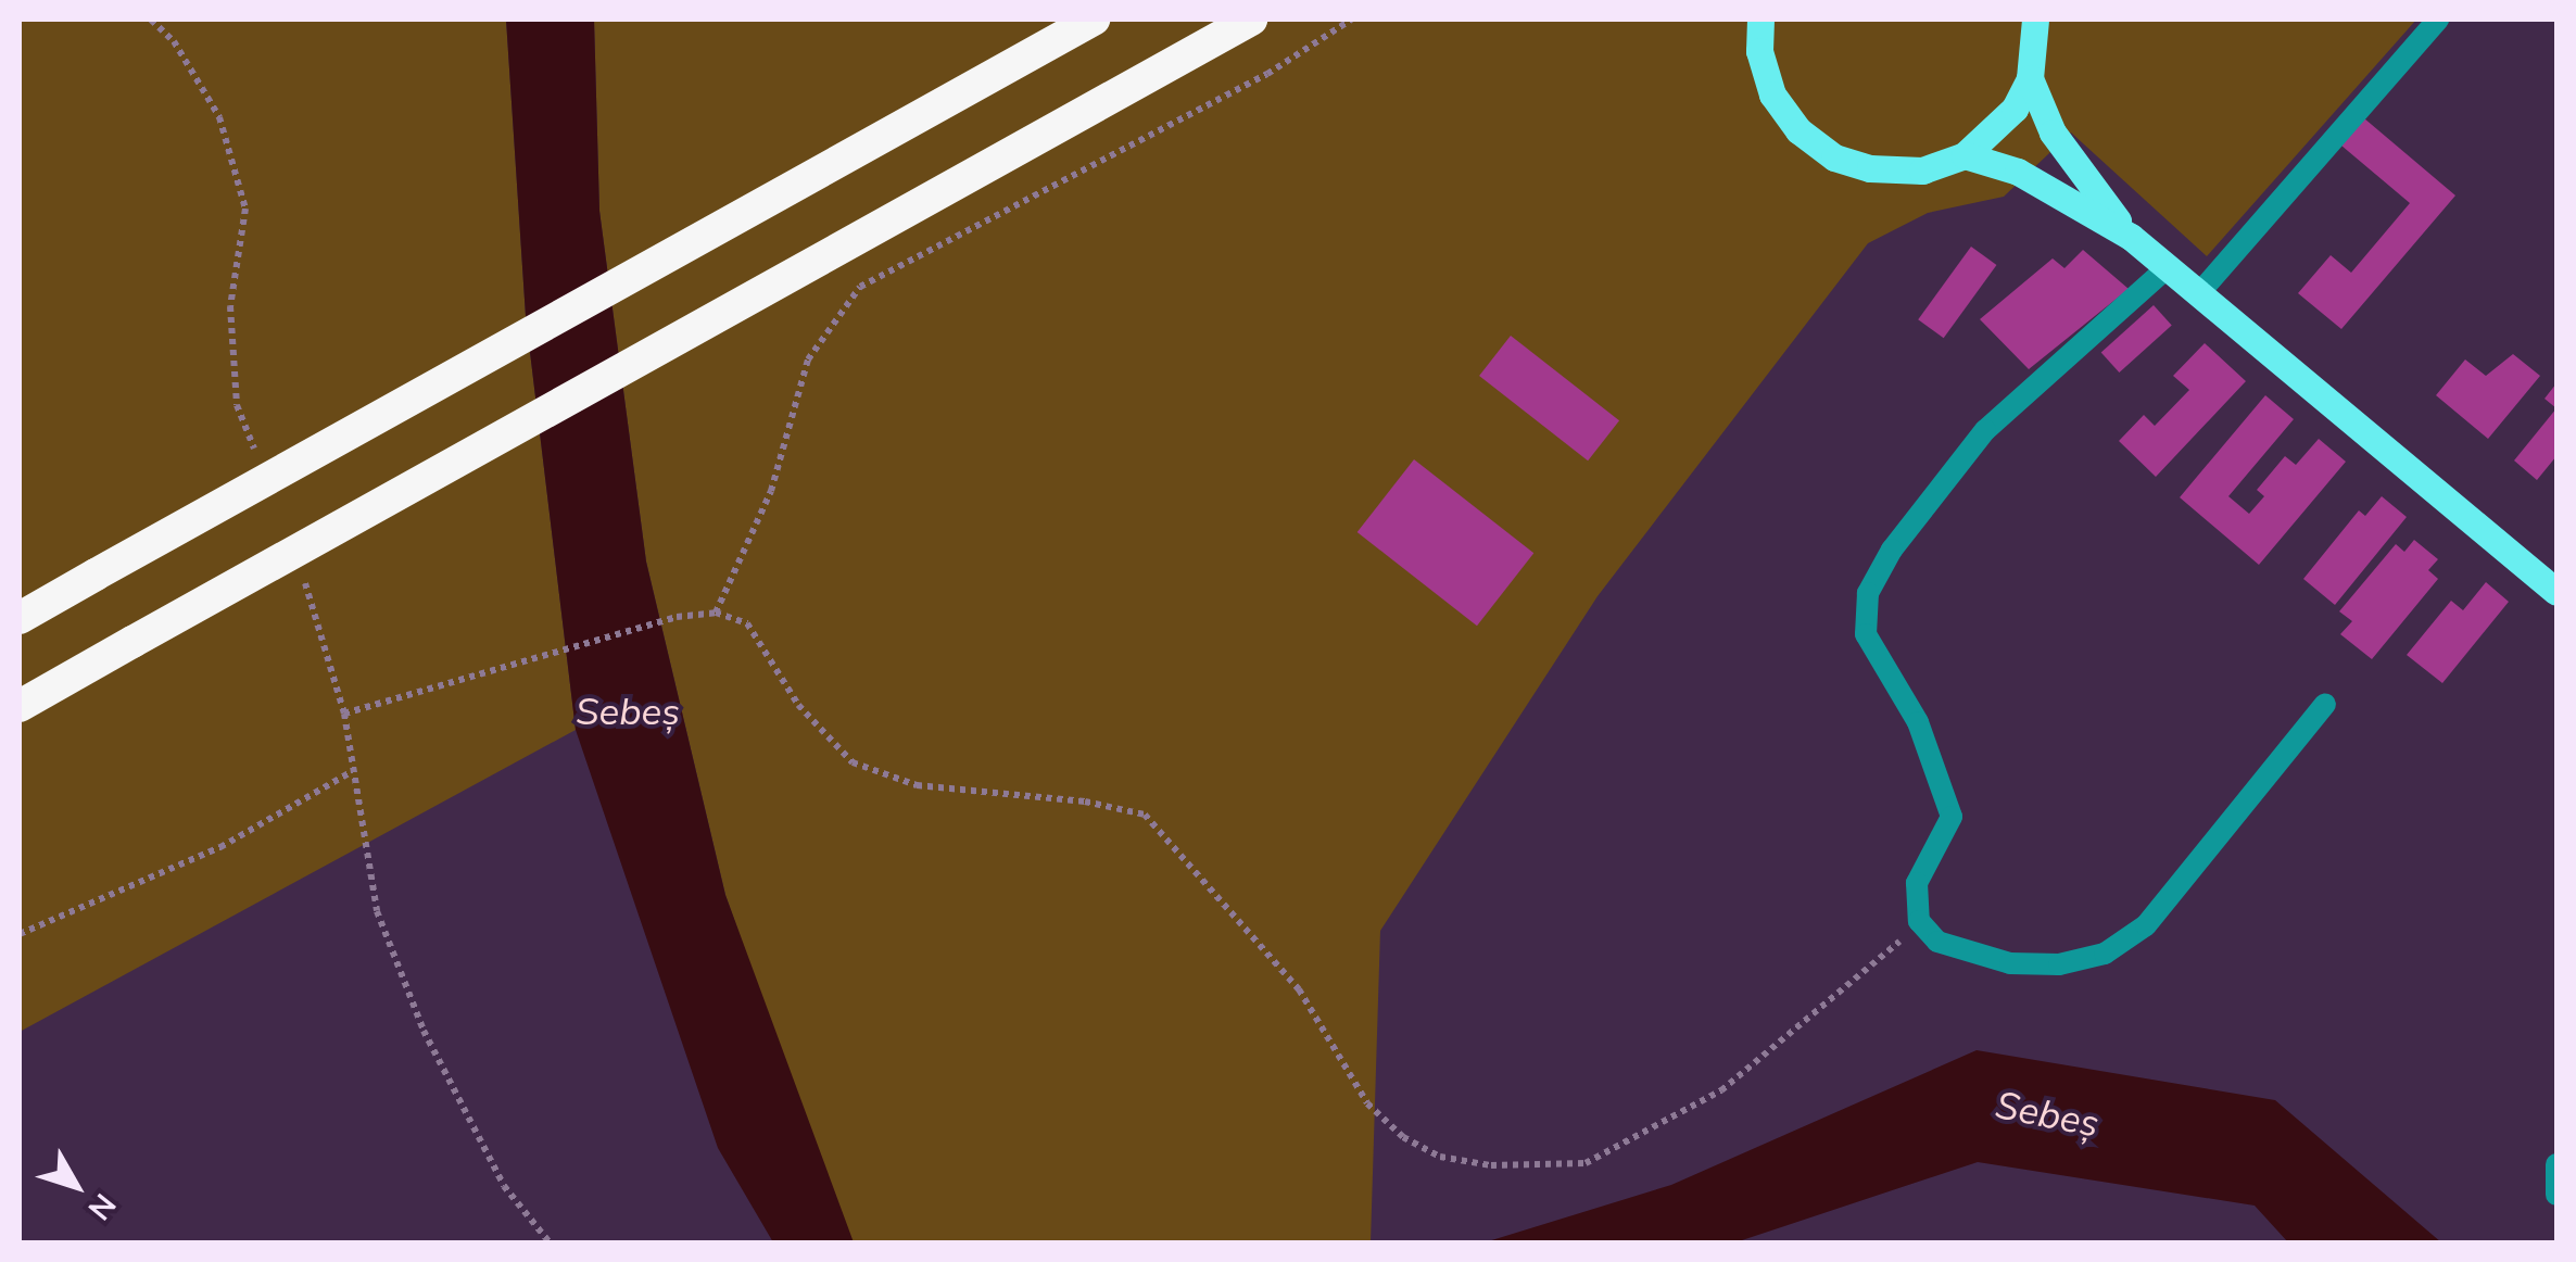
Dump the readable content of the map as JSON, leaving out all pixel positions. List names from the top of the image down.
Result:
{
  "water": ["Sebeș"],
  "north": "bottom right"
}
